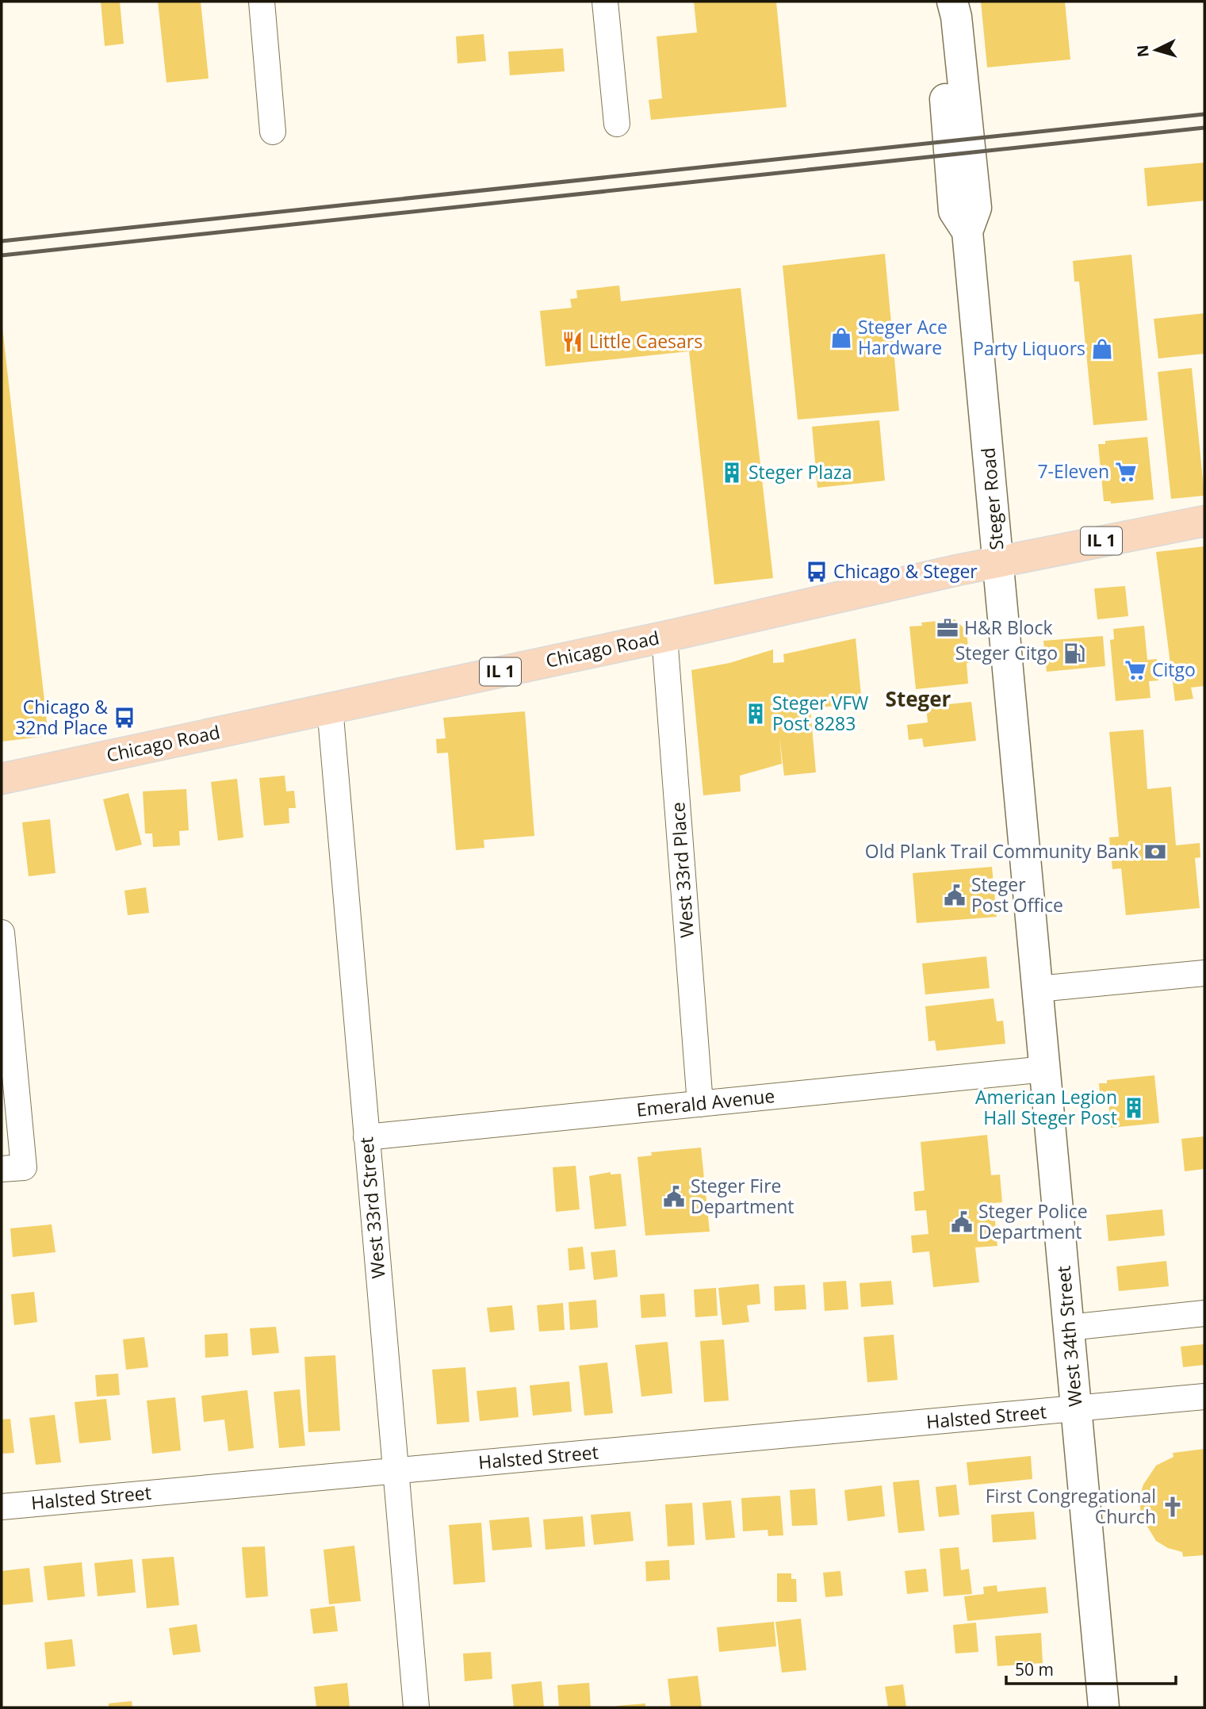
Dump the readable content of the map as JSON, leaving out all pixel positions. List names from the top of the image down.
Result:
{
  "streets": {
    "main road": ["IL 1", "Chicago Road"],
    "street": [
      "Steger Road",
      "West 33rd Place",
      "Emerald Avenue",
      "West 33rd Street",
      "West 34th Street",
      "Halsted Street"
    ]
  },
  "crossings": [
    ["Steger Road", "Chicago Road"],
    ["Steger Road", "West 34th Street"],
    ["Chicago Road", "West 33rd Place"],
    ["Chicago Road", "West 33rd Street"],
    ["West 33rd Place", "Emerald Avenue"],
    ["Emerald Avenue", "West 33rd Street"],
    ["Emerald Avenue", "West 34th Street"],
    ["West 33rd Street", "Halsted Street"],
    ["West 34th Street", "Halsted Street"]
  ],
  "districts": ["Steger"],
  "places": {
    "shop": ["Steger Ace Hardware", "Party Liquors"],
    "restaurant": ["Little Caesars"],
    "supermarket": ["7-Eleven", "Citgo"],
    "building": ["Steger Plaza", "Steger VFW Post 8283", "American Legion Hall Steger Post"],
    "bus stop": ["Chicago & Steger", "Chicago & 32nd Place"],
    "office": ["H&R Block"],
    "fuel station": ["Steger Citgo"],
    "bank": ["Old Plank Trail Community Bank"],
    "public building": ["Steger Post Office", "Steger Fire Department", "Steger Police Department"],
    "church": ["First Congregational Church"]
  },
  "scale_bar": "50 m",
  "north": "left"
}
